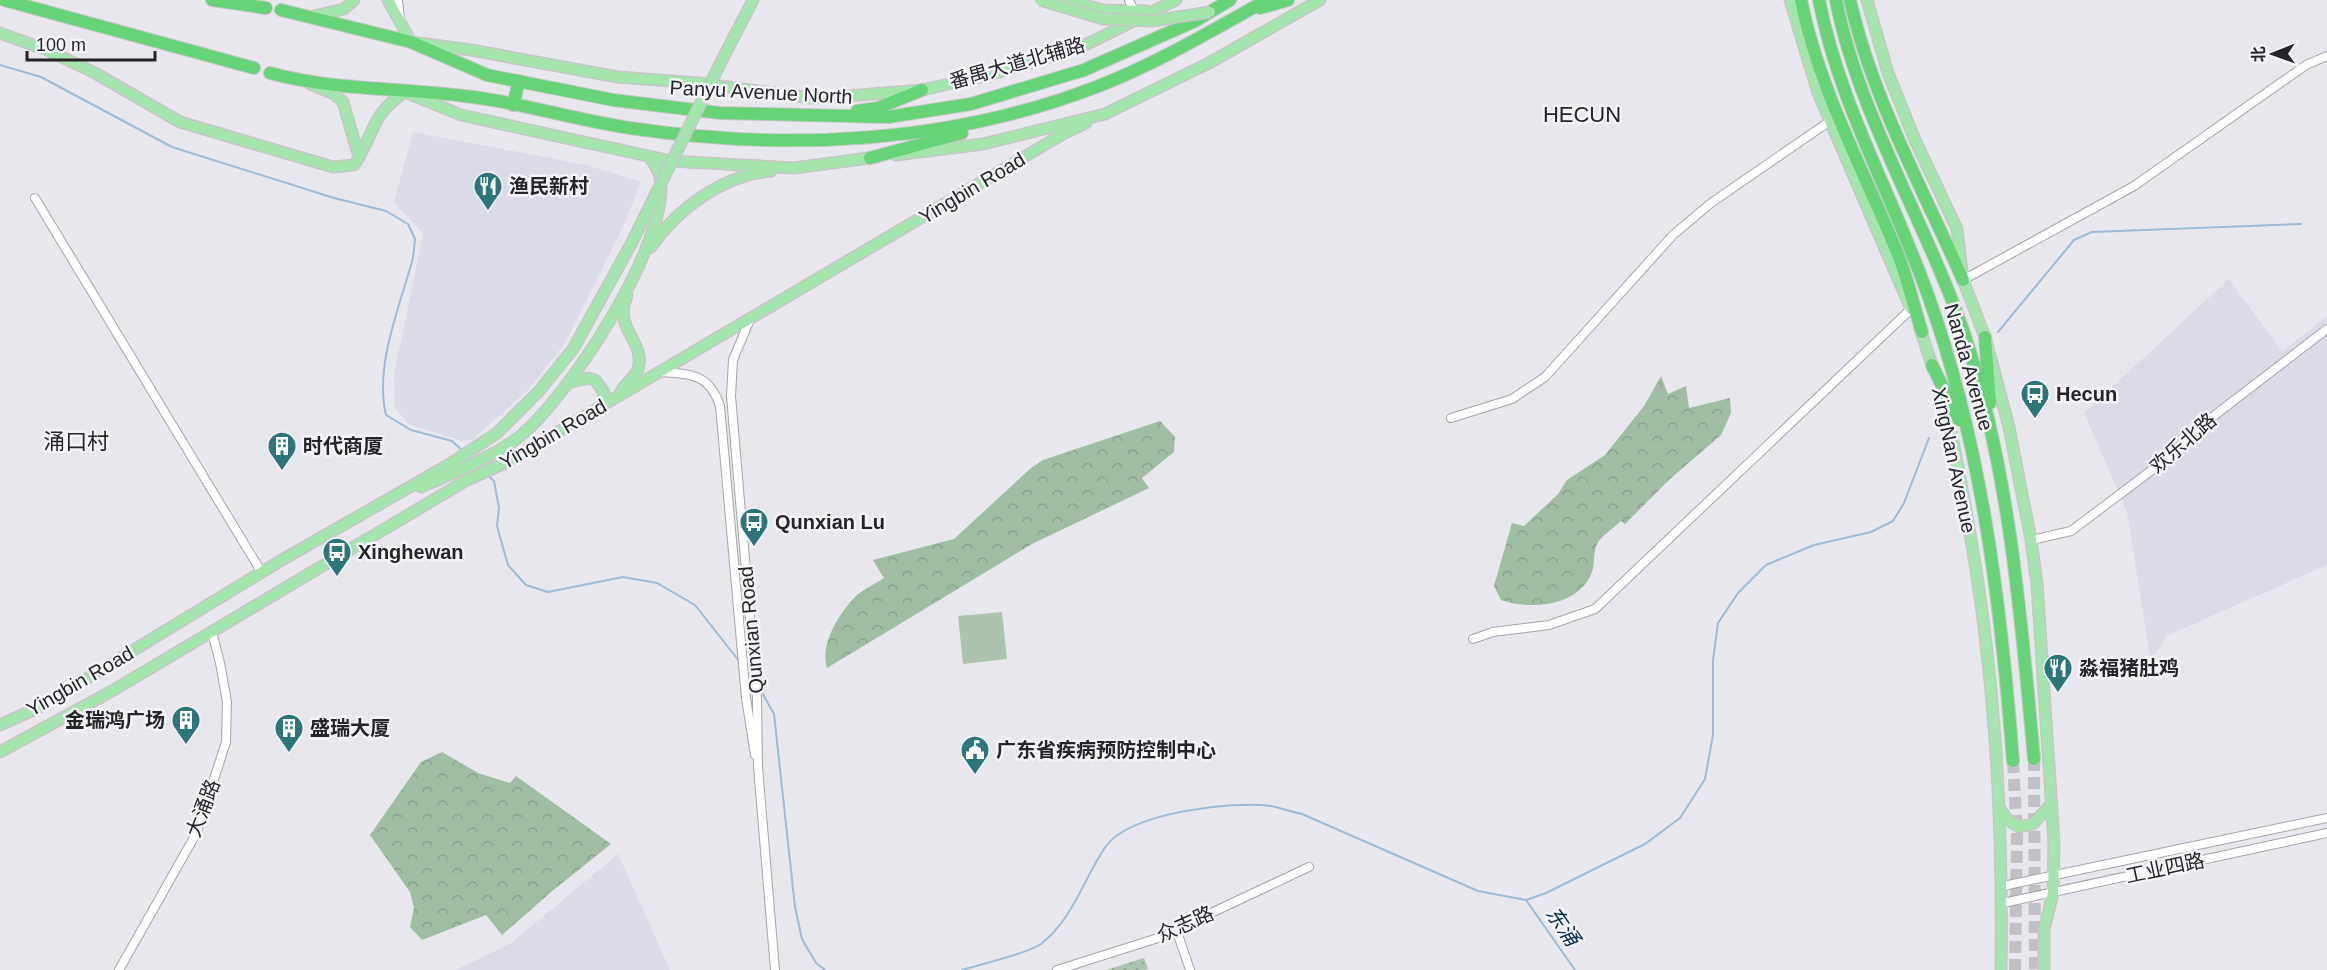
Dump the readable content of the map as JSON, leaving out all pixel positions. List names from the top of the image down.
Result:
{
  "streets": {
    "highway": ["Panyu Avenue North", "Nanda Avenue"],
    "main road": ["番禺大道北辅路", "Yingbin Road", "XingNan Avenue"],
    "street": [
      "欢乐北路",
      "Qunxian Road",
      "大涌路",
      "工业四路",
      "众志路"
    ]
  },
  "crossings": [
    ["番禺大道北辅路", "Panyu Avenue North"],
    ["Yingbin Road", "Qunxian Road"],
    ["Yingbin Road", "大涌路"],
    ["XingNan Avenue", "工业四路"]
  ],
  "districts": ["HECUN", "涌口村"],
  "water": ["东涌"],
  "places": {
    "restaurant": ["渔民新村", "淼福猪肚鸡"],
    "bus stop": ["Hecun", "Qunxian Lu", "Xinghewan"],
    "building": ["时代商厦", "金瑞鸿广场", "盛瑞大厦"],
    "public building": ["广东省疾病预防控制中心"]
  },
  "scale_bar": "100 m",
  "north": "left"
}
